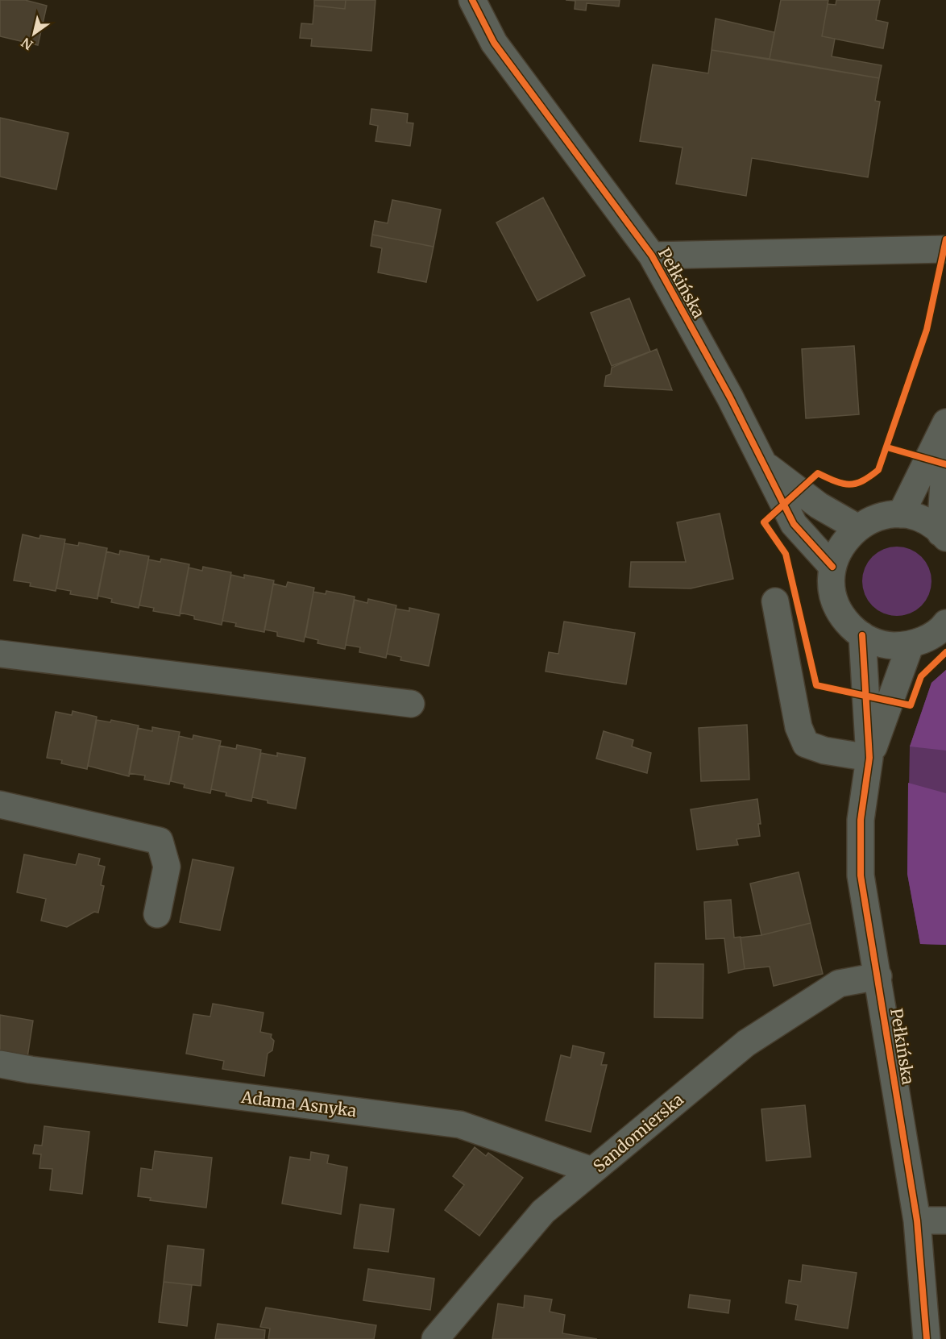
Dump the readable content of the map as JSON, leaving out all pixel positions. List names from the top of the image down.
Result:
{
  "streets": {
    "street": ["Pełkińska", "Adama Asnyka", "Sandomierska"]
  },
  "crossings": [
    ["Pełkińska", "Sandomierska"],
    ["Adama Asnyka", "Sandomierska"]
  ],
  "north": "bottom left"
}
